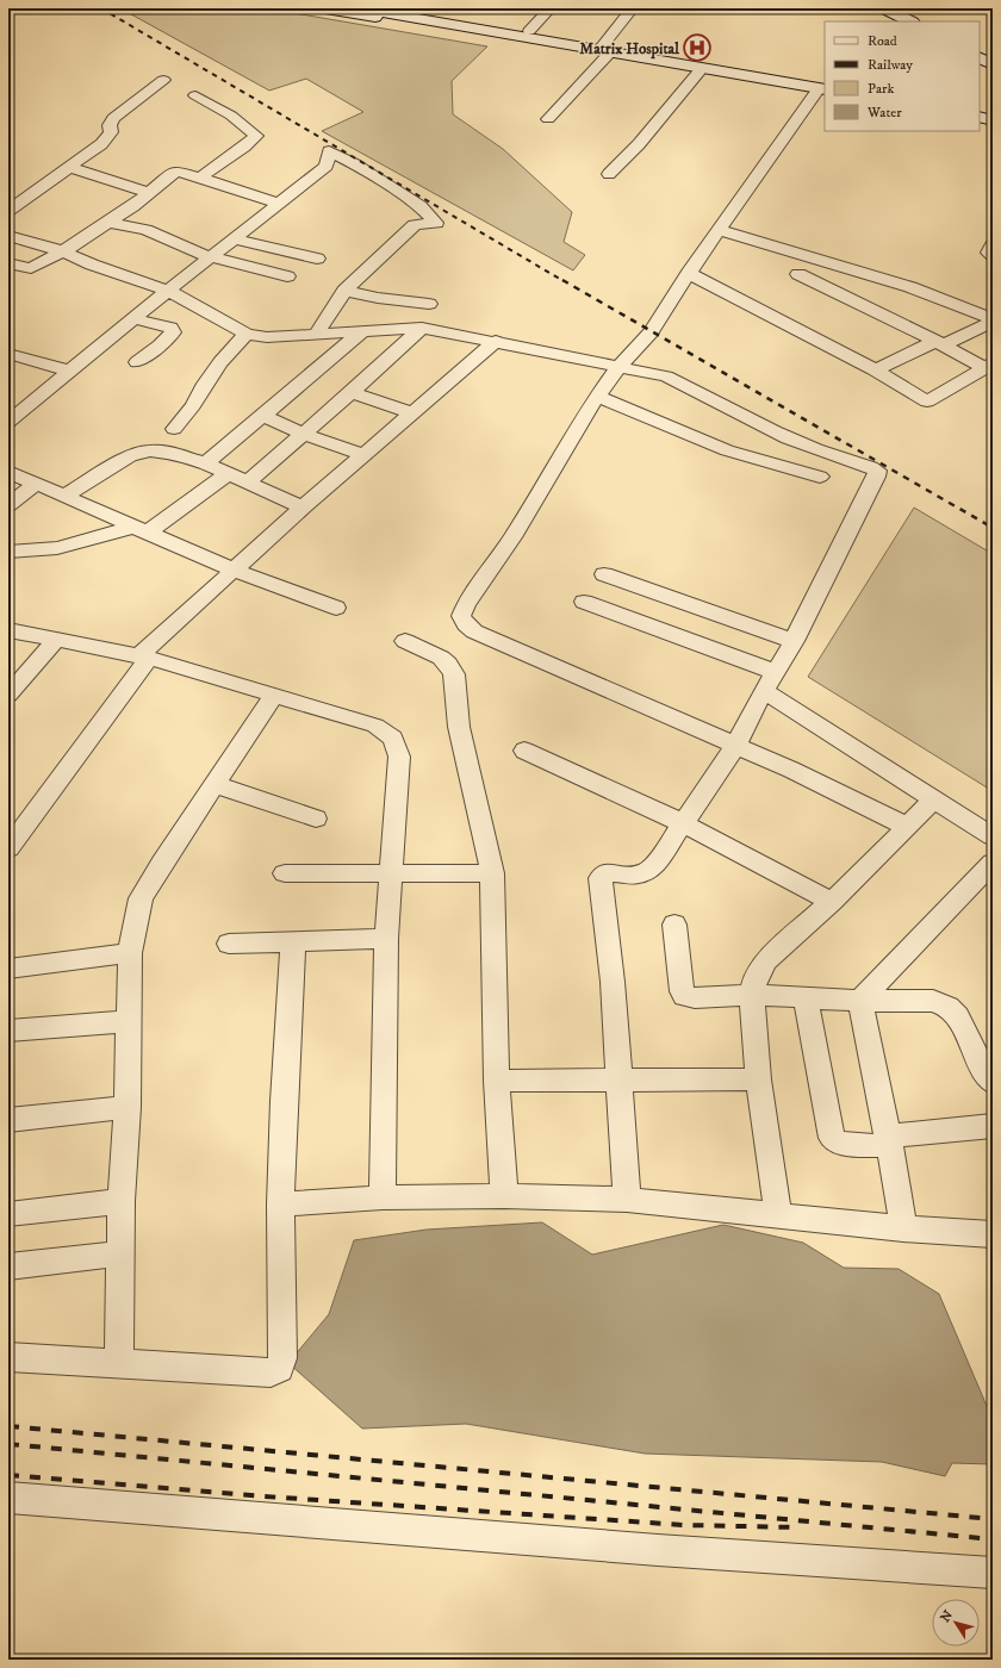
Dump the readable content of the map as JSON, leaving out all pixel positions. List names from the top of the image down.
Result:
{
  "places": {
    "hospital": ["Matrix Hospital"]
  },
  "legend": [
    "Road",
    "Railway",
    "Park",
    "Water"
  ],
  "north": "top left"
}
